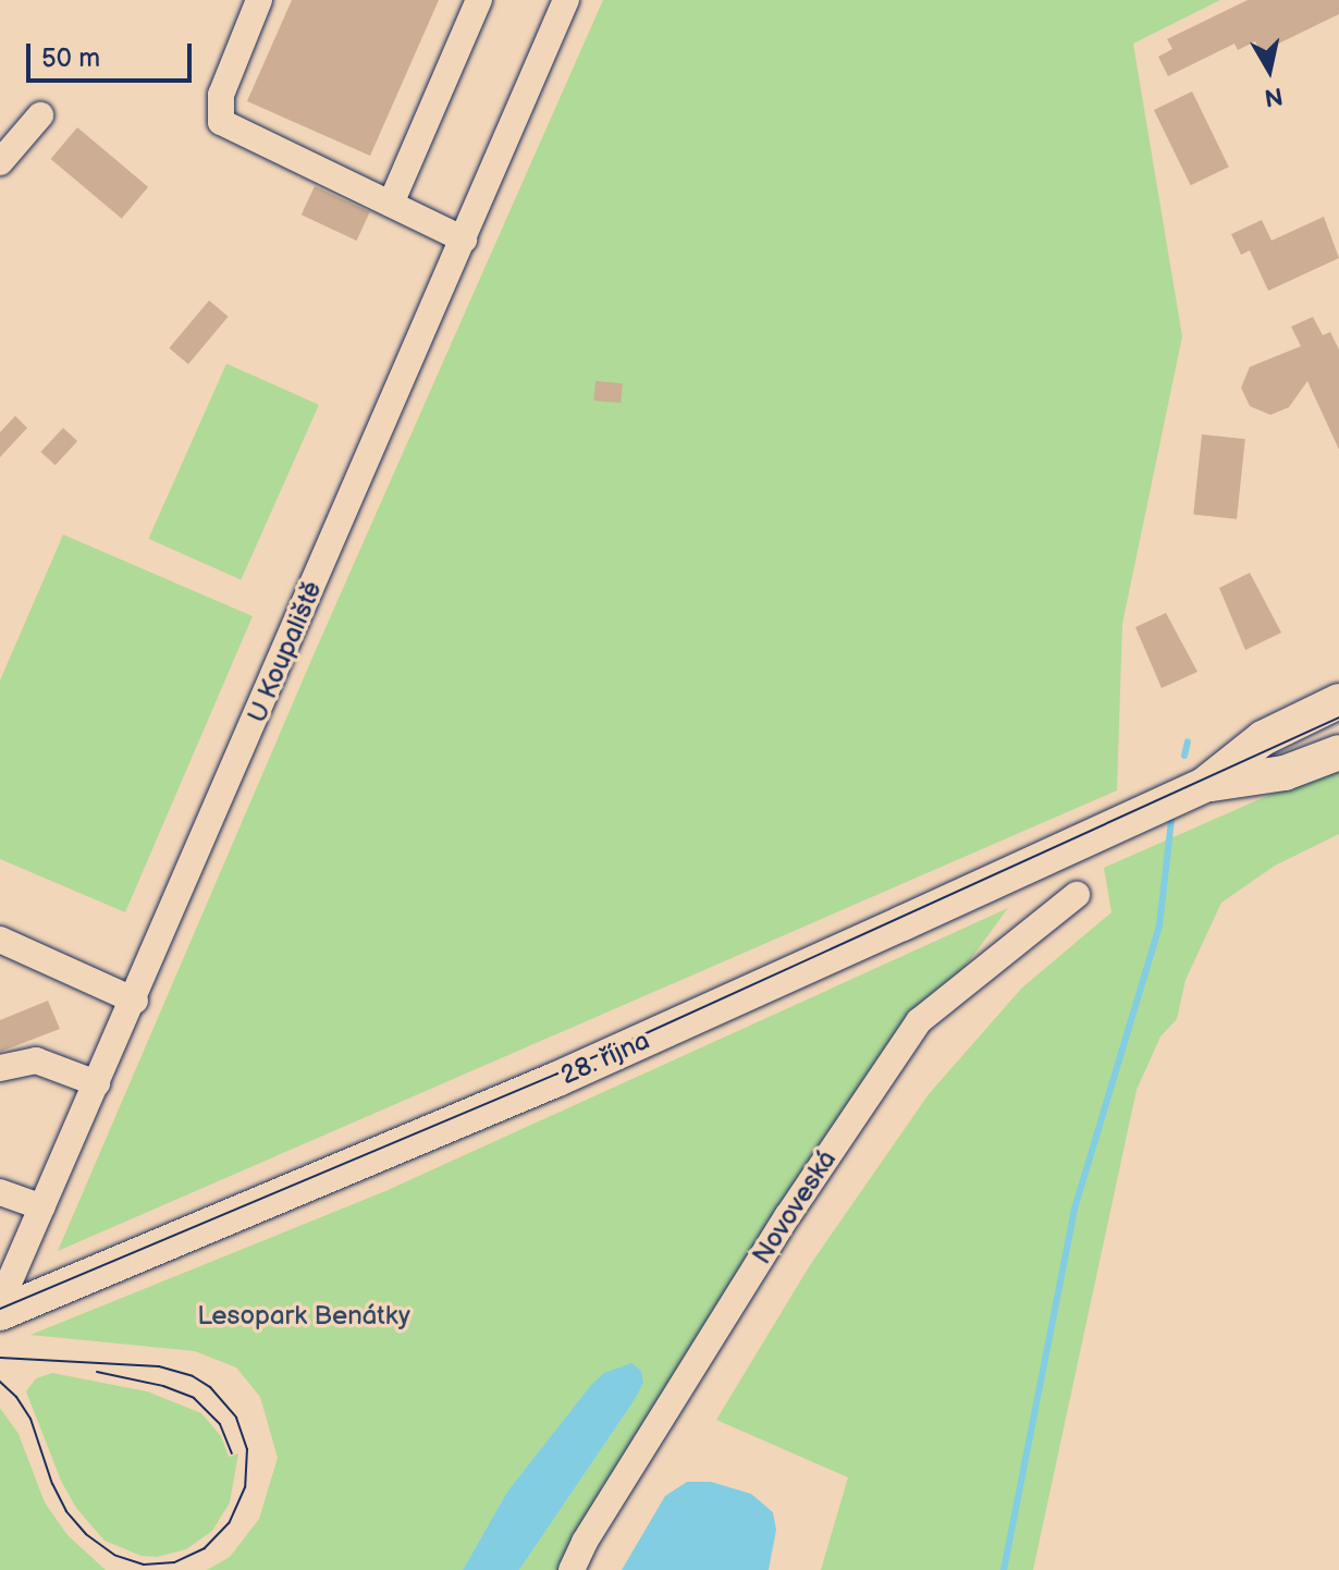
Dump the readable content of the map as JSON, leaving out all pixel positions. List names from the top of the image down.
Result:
{
  "streets": {
    "main road": ["28. října"],
    "street": ["U Koupaliště", "Novoveská"]
  },
  "parks": ["Lesopark Benátky"],
  "scale_bar": "50 m",
  "north": "bottom"
}
